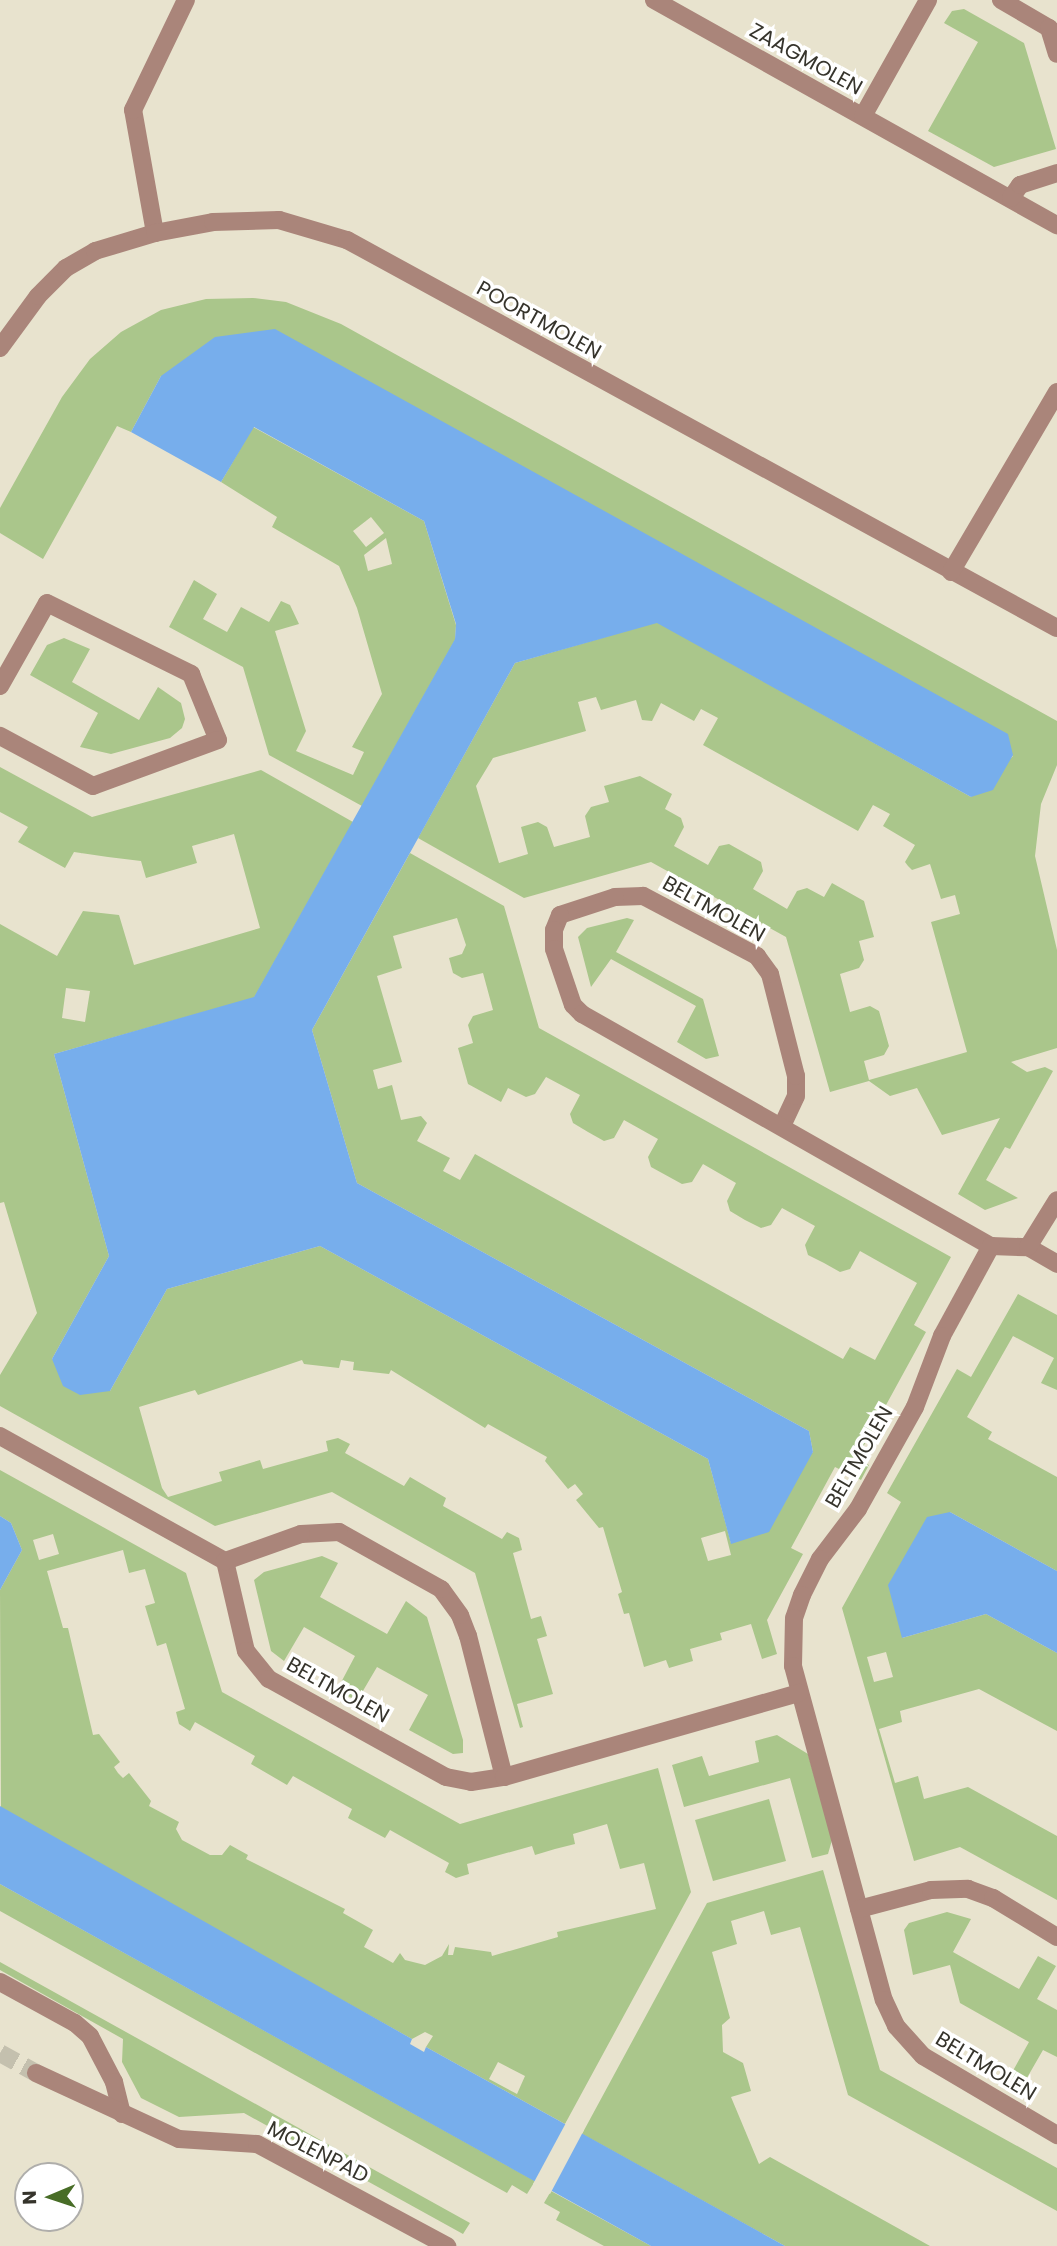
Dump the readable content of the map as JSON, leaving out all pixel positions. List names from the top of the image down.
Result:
{
  "streets": {
    "street": [
      "ZAAGMOLEN",
      "POORTMOLEN",
      "BELTMOLEN",
      "MOLENPAD"
    ]
  },
  "north": "left"
}
